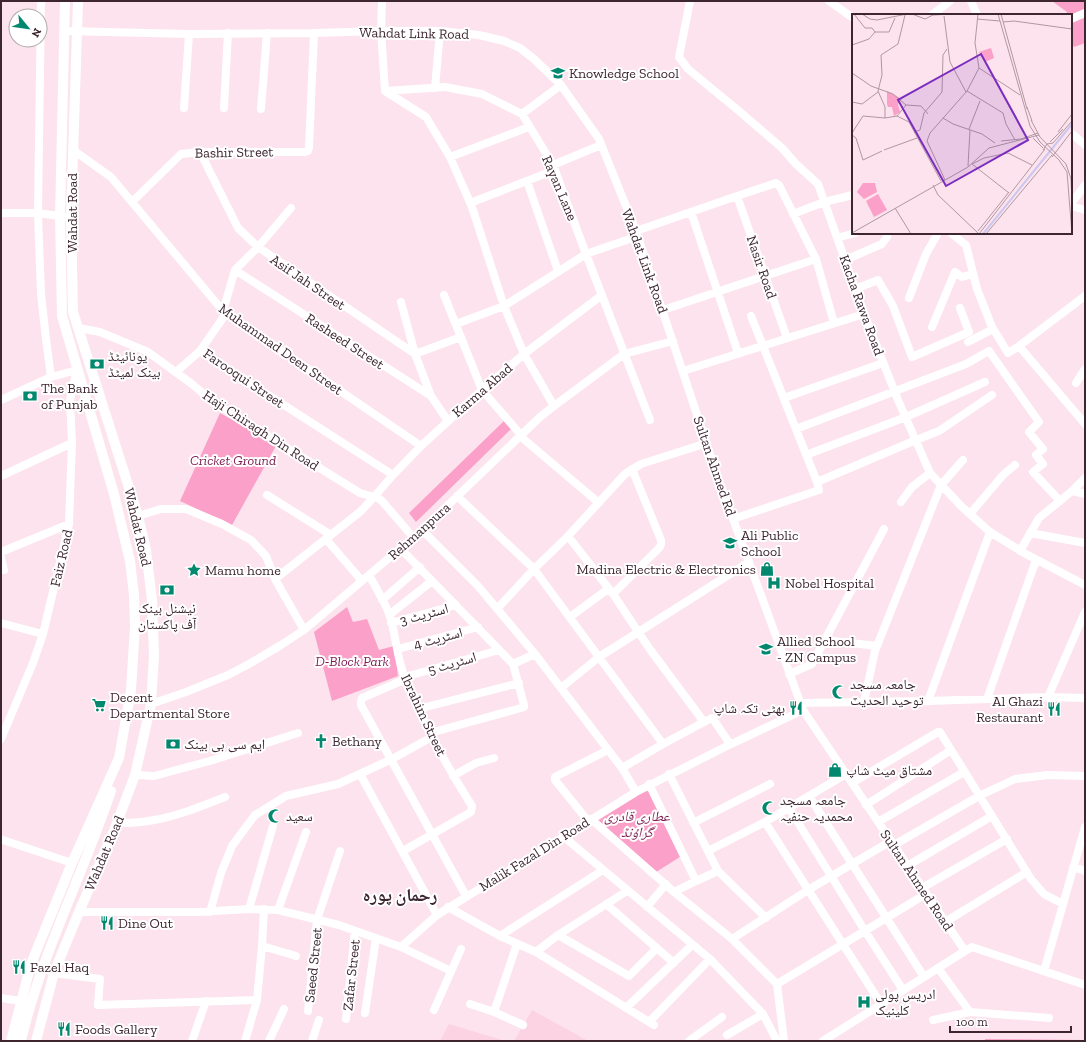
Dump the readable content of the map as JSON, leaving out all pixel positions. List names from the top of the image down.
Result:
{
  "streets": {
    "main road": ["Wahdat Road"],
    "street": [
      "Wahdat Link Road",
      "Bashir Street",
      "Rayan Lane",
      "Nasir Road",
      "Asif Jah Street",
      "Kacha Rawa Road",
      "Rasheed Street",
      "Muhammad Deen Street",
      "Farooqui Street",
      "Karma Abad",
      "Haji Chiragh Din Road",
      "Sultan Ahmed Rd",
      "Rehmanpura",
      "Faiz Road",
      "اسٹریٹ 3",
      "اسٹریٹ 4",
      "اسٹریٹ 5",
      "Ibrahim Street",
      "Malik Fazal Din Road",
      "Sultan Ahmed Road",
      "Saeed Street",
      "Zafar Street"
    ]
  },
  "crossings": [
    ["Wahdat Link Road", "Bashir Street"],
    ["Wahdat Link Road", "Wahdat Road"],
    ["Wahdat Link Road", "Sultan Ahmed Rd"],
    ["Wahdat Link Road", "Rehmanpura"],
    ["Bashir Street", "Asif Jah Street"],
    ["Bashir Street", "Muhammad Deen Street"],
    ["Rayan Lane", "Karma Abad"],
    ["Rayan Lane", "Rehmanpura"],
    ["Wahdat Road", "Muhammad Deen Street"],
    ["Wahdat Road", "Haji Chiragh Din Road"],
    ["Wahdat Road", "Rehmanpura"],
    ["Wahdat Road", "Faiz Road"],
    ["Asif Jah Street", "Farooqui Street"],
    ["Rasheed Street", "Farooqui Street"],
    ["Rasheed Street", "Karma Abad"],
    ["Muhammad Deen Street", "Farooqui Street"],
    ["Muhammad Deen Street", "Karma Abad"],
    ["Farooqui Street", "Karma Abad"],
    ["Karma Abad", "Haji Chiragh Din Road"],
    ["Haji Chiragh Din Road", "Rehmanpura"],
    ["Sultan Ahmed Rd", "Rehmanpura"],
    ["Sultan Ahmed Rd", "Malik Fazal Din Road"],
    ["Sultan Ahmed Rd", "Sultan Ahmed Road"],
    ["Rehmanpura", "Ibrahim Street"],
    ["اسٹریٹ 3", "Ibrahim Street"],
    ["اسٹریٹ 4", "Ibrahim Street"],
    ["اسٹریٹ 5", "Ibrahim Street"],
    ["Malik Fazal Din Road", "Sultan Ahmed Road"]
  ],
  "districts": ["رحمان پورہ"],
  "parks": ["Cricket Ground", "D-Block Park", "عطاری قادری گراؤنڈ"],
  "places": {
    "school or university": ["Knowledge School", "Ali Public School", "Allied School - ZN Campus"],
    "bank": [
      "یونائیٹڈ بینک لمیٹڈ",
      "The Bank of Punjab",
      "نیشنل بینک آف پاکستان",
      "ایم سی بی بینک"
    ],
    "shop": ["Madina Electric & Electronics", "مشتاق میٹ شاپ"],
    "place": ["Mamu home"],
    "hospital": ["Nobel Hospital", "ادریس پولی کلینیک"],
    "mosque": ["جامعہ مسجد توحید الحدیٽ", "جامعہ مسجد محمدیہ حنفیہ", "سعید"],
    "supermarket": ["Decent Departmental Store"],
    "restaurant": [
      "بھٹی تکہ شاپ",
      "Al Ghazi Restaurant",
      "Dine Out",
      "Fazel Haq",
      "Foods Gallery"
    ],
    "church": ["Bethany"]
  },
  "scale_bar": "100 m",
  "north": "bottom right"
}
